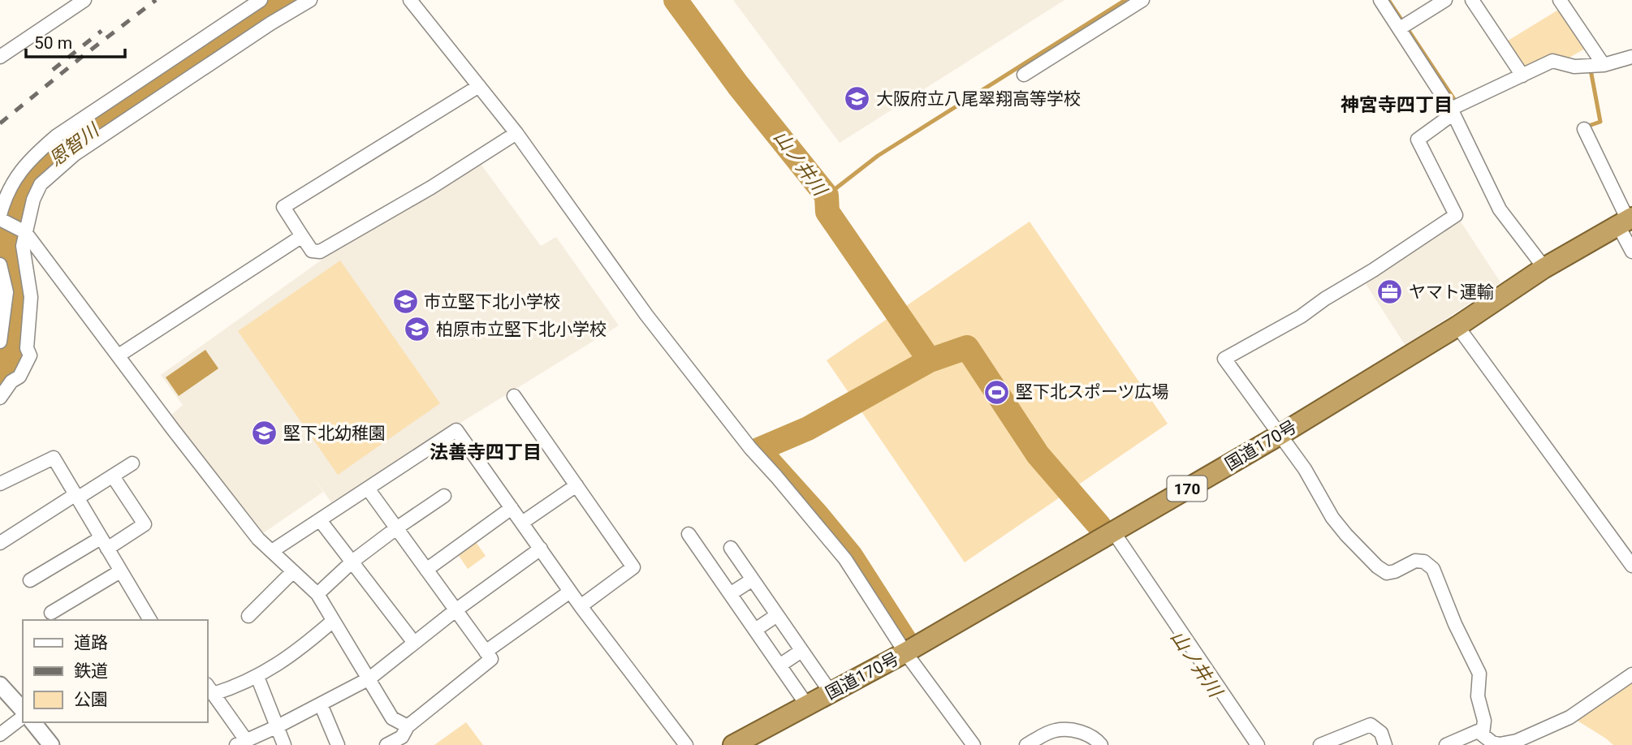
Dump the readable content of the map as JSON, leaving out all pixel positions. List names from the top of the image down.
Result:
{
  "streets": {
    "highway": ["国道170号", "170"]
  },
  "districts": ["神宮寺四丁目", "法善寺四丁目"],
  "water": ["恩智川", "山ノ井川"],
  "places": {
    "school or university": [
      "大阪府立八尾翠翔高等学校",
      "市立堅下北小学校",
      "柏原市立堅下北小学校",
      "堅下北幼稚園"
    ],
    "office": ["ヤマト運輸"],
    "sports": ["堅下北スポーツ広場"]
  },
  "legend": ["道路", "鉄道", "公園"],
  "scale_bar": "50 m"
}
